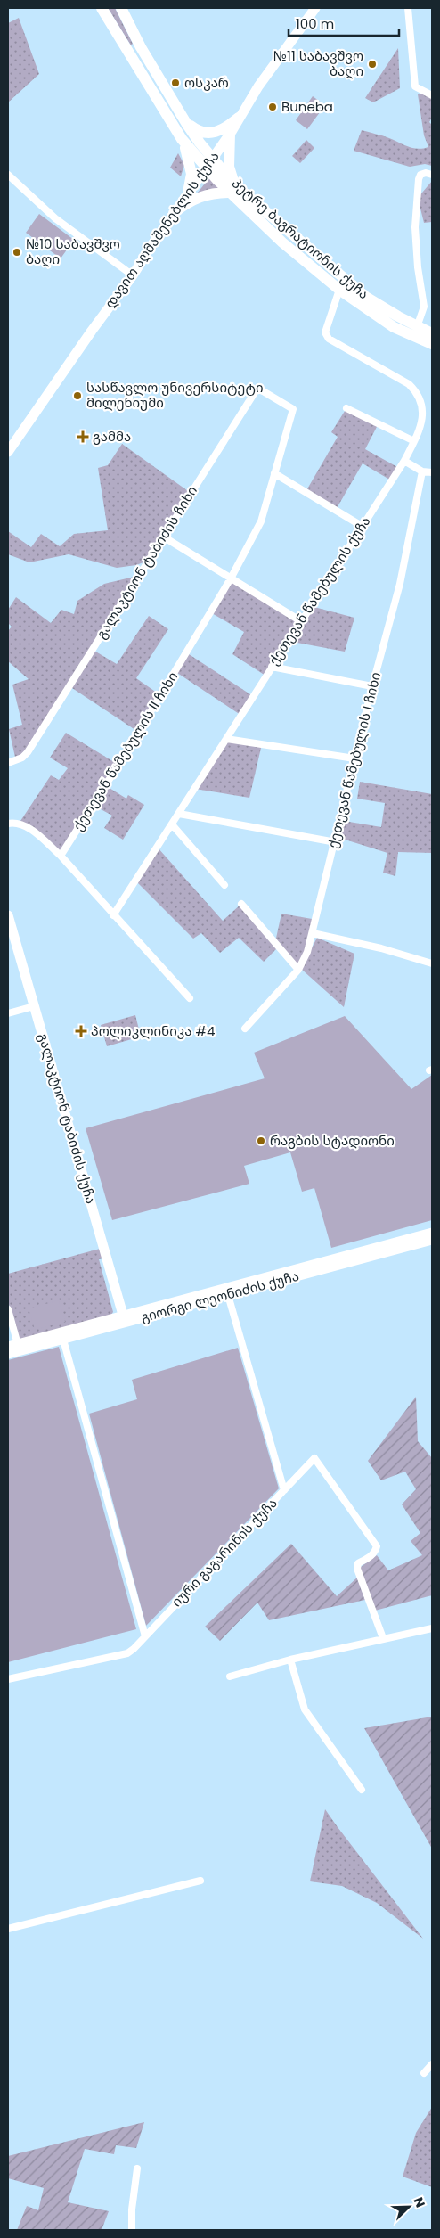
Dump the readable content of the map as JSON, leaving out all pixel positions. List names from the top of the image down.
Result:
{
  "streets": {
    "main road": ["პეტრე ბაგრატიონის ქუჩა"],
    "street": [
      "დავით აღმაშენებლის ქუჩა",
      "გალაკტიონ ტაბიძის ჩიხი",
      "ქეთევან წამებულის ქუჩა",
      "ქეთევან წამებულის II ჩიხი",
      "ქეთევან წამებულის I ჩიხი",
      "გალაკტიონ ტაბიძის ქუჩა",
      "გიორგი ლეონიძის ქუჩა",
      "იური გაგარინის ქუჩა"
    ]
  },
  "crossings": [
    ["დავით აღმაშენებლის ქუჩა", "პეტრე ბაგრატიონის ქუჩა"],
    ["პეტრე ბაგრატიონის ქუჩა", "ქეთევან წამებულის ქუჩა"],
    ["გალაკტიონ ტაბიძის ჩიხი", "ქეთევან წამებულის II ჩიხი"],
    ["გალაკტიონ ტაბიძის ქუჩა", "გიორგი ლეონიძის ქუჩა"],
    ["გიორგი ლეონიძის ქუჩა", "იური გაგარინის ქუჩა"]
  ],
  "places": {
    "other": [
      "№11 საბავშვო ბაღი",
      "ოსკარ",
      "Buneba",
      "№10 საბავშვო ბაღი",
      "სასწავლო უნივერსიტეტი მილენიუმი",
      "რაგბის სტადიონი"
    ],
    "health": ["გამმა", "პოლიკლინიკა #4"]
  },
  "scale_bar": "100 m",
  "north": "top right"
}
